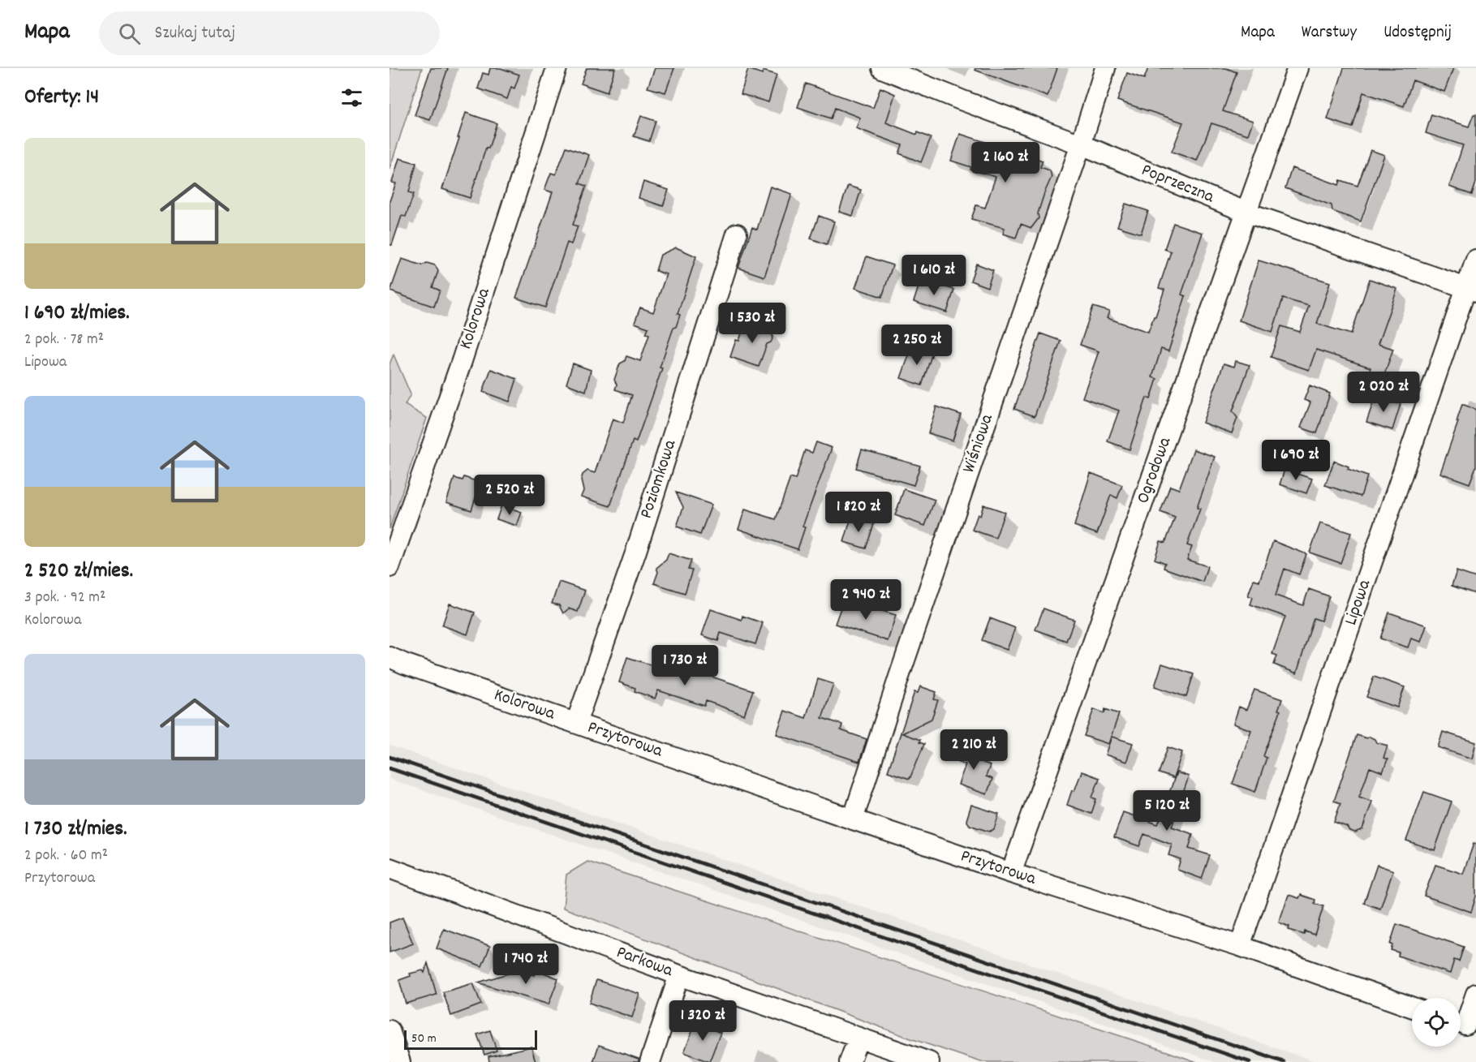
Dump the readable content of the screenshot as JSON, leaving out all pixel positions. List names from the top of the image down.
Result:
{
  "streets": {
    "street": [
      "Poprzeczna",
      "Kolorowa",
      "Wiśniowa",
      "Ogrodowa",
      "Poziomkowa",
      "Lipowa",
      "Przytorowa",
      "Parkowa"
    ]
  },
  "crossings": [
    ["Poprzeczna", "Wiśniowa"],
    ["Poprzeczna", "Ogrodowa"],
    ["Poprzeczna", "Lipowa"],
    ["Kolorowa", "Poziomkowa"],
    ["Kolorowa", "Przytorowa"],
    ["Wiśniowa", "Przytorowa"],
    ["Ogrodowa", "Przytorowa"],
    ["Poziomkowa", "Przytorowa"],
    ["Lipowa", "Przytorowa"]
  ],
  "scale_bar": "50 m",
  "page": {
    "header": "Mapa",
    "search": "Szukaj tutaj",
    "nav": ["Mapa", "Warstwy", "Udostępnij"],
    "heading": "Oferty: 14",
    "list": [
      {
        "name": "1 690 zł/mies.",
        "note": "2 pok. · 78 m² · Lipowa"
      },
      {
        "name": "2 520 zł/mies.",
        "note": "3 pok. · 92 m² · Kolorowa"
      },
      {
        "name": "1 730 zł/mies.",
        "note": "2 pok. · 60 m² · Przytorowa"
      }
    ],
    "price": [
      "2 160 zł",
      "1 610 zł",
      "1 530 zł",
      "2 250 zł",
      "2 020 zł",
      "1 690 zł",
      "2 520 zł",
      "1 820 zł",
      "2 940 zł",
      "1 730 zł",
      "2 210 zł",
      "5 120 zł",
      "1 740 zł",
      "1 320 zł"
    ],
    "scale": "50 m"
  }
}
